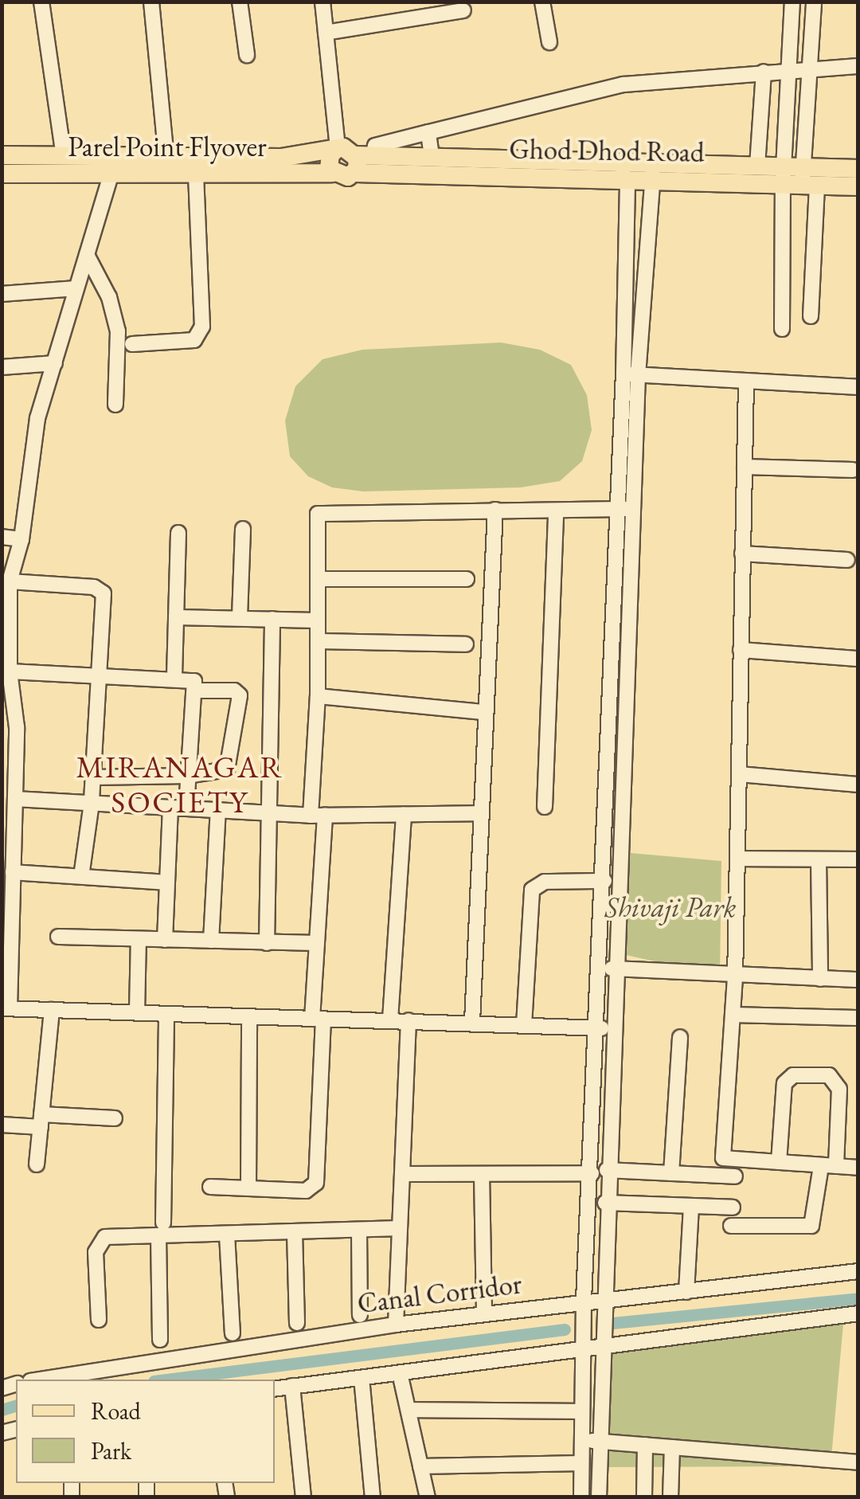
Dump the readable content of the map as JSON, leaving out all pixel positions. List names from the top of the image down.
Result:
{
  "streets": {
    "main road": ["Parel Point Flyover", "Ghod Dhod Road"],
    "street": ["Canal Corridor"]
  },
  "crossings": [
    ["Parel Point Flyover", "Ghod Dhod Road"]
  ],
  "districts": ["MIRANAGAR SOCIETY"],
  "parks": ["Shivaji Park"],
  "legend": ["Road", "Park"]
}
